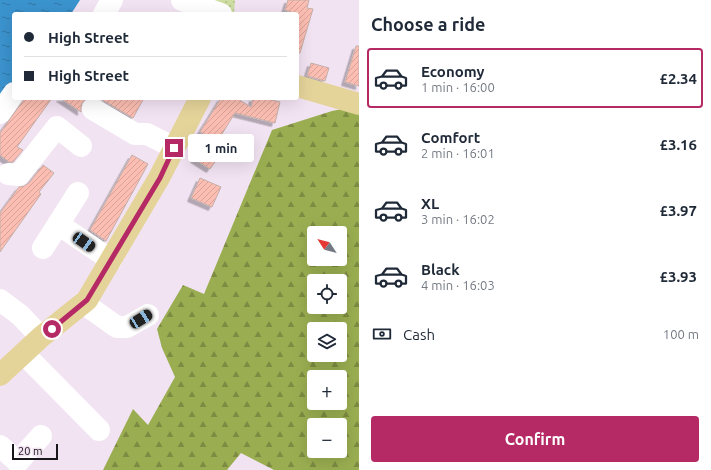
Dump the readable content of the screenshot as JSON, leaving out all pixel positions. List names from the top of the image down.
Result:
{
  "scale_bar": "20 m",
  "north": "top left",
  "page": {
    "heading": "Choose a ride",
    "banner": ["High Street", "High Street"],
    "list": [
      {
        "name": "Economy",
        "note": "1 min · 16:00",
        "value": "£2.34"
      },
      {
        "name": "Comfort",
        "note": "2 min · 16:01",
        "value": "£3.16"
      },
      {
        "name": "XL",
        "note": "3 min · 16:02",
        "value": "£3.97"
      },
      {
        "name": "Black",
        "note": "4 min · 16:03",
        "value": "£3.93"
      }
    ],
    "bubble": "1 min",
    "map_buttons": ["+", "−"],
    "pay": ["Cash", "100 m"],
    "buttons": "Confirm",
    "scale": "20 m"
  }
}
